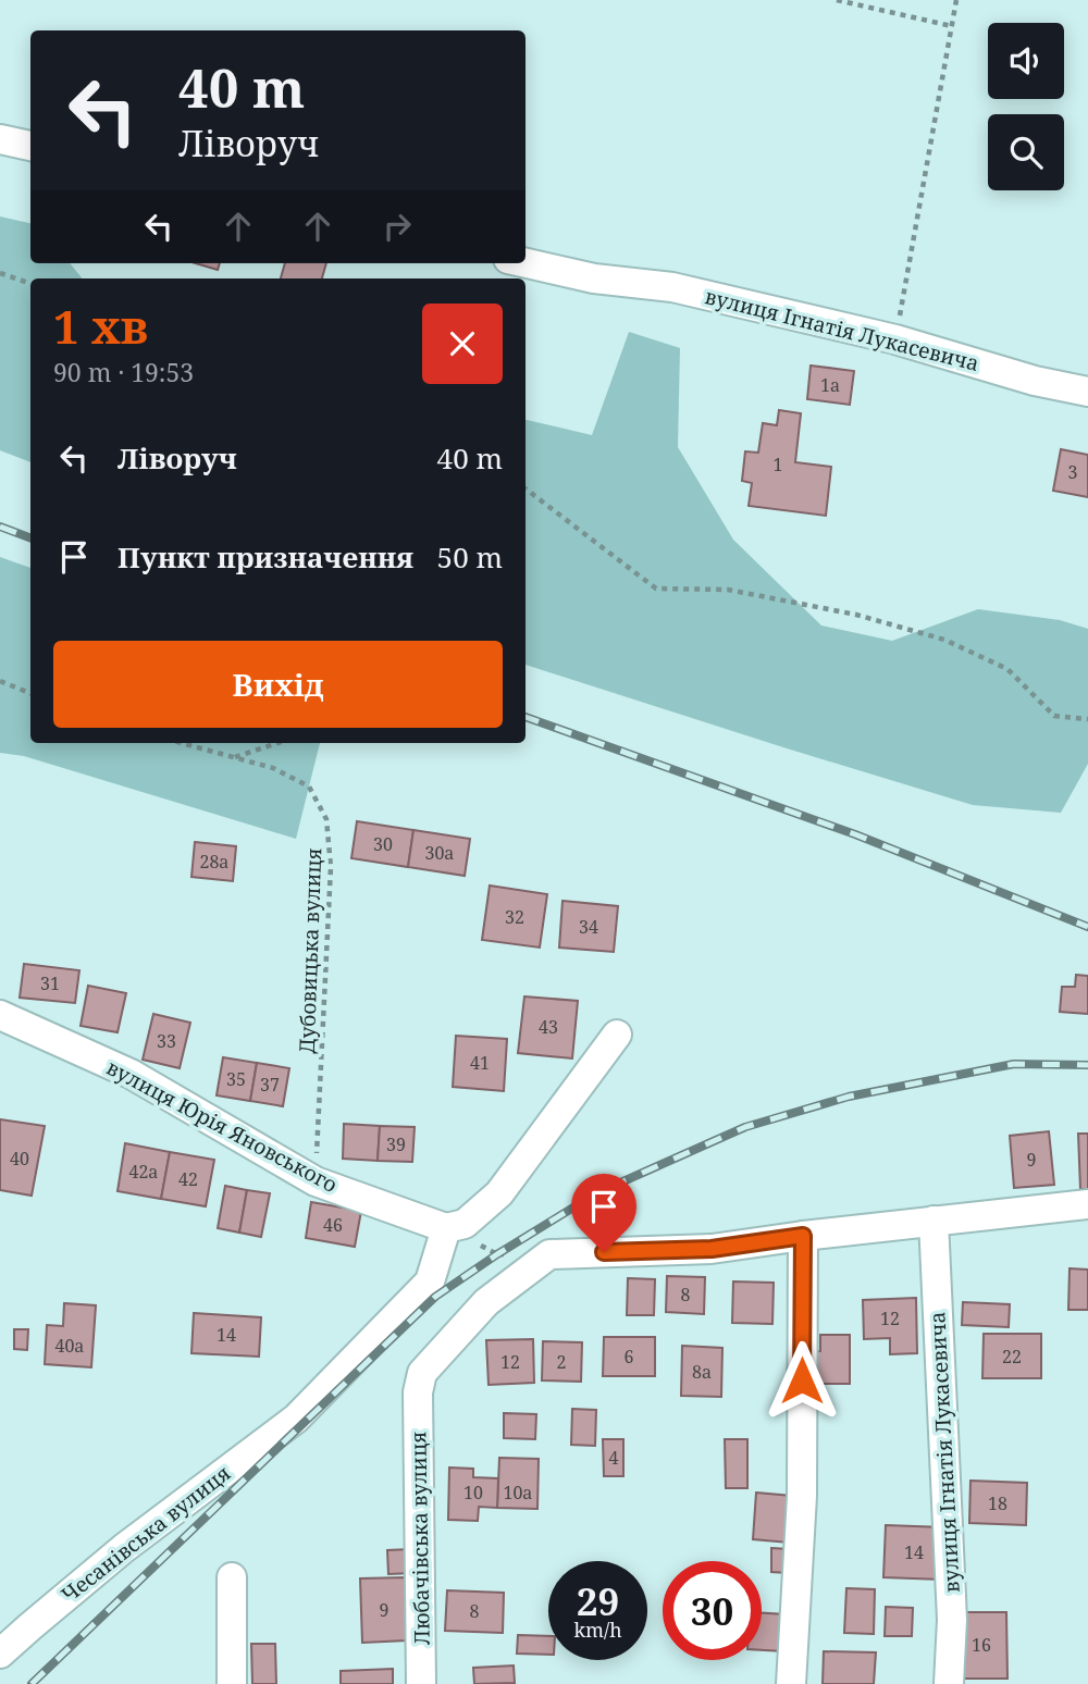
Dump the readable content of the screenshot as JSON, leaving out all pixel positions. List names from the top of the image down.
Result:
{
  "streets": {
    "street": [
      "вулиця Ігнатія Лукасевича",
      "вулиця Юрія Яновського",
      "Чесанівська вулиця",
      "Любачівська вулиця"
    ],
    "path": ["Дубовицька вулиця"]
  },
  "crossings": [
    ["Дубовицька вулиця", "вулиця Юрія Яновського"],
    ["вулиця Юрія Яновського", "Чесанівська вулиця"]
  ],
  "house_numbers": [
    "1а",
    "1",
    "3",
    "30",
    "30а",
    "28а",
    "32",
    "34",
    "31",
    "43",
    "33",
    "41",
    "35",
    "37",
    "39",
    "40",
    "9",
    "42а",
    "42",
    "46",
    "8",
    "12",
    "14",
    "40а",
    "6",
    "22",
    "12",
    "2",
    "8а",
    "4",
    "10",
    "10а",
    "18",
    "14",
    "9",
    "8",
    "16"
  ],
  "page": {
    "turn": ["40 m", "Ліворуч"],
    "heading": ["1 хв", "90 m · 19:53"],
    "list": [
      {
        "name": "Ліворуч",
        "value": "40 m"
      },
      {
        "name": "Пункт призначення",
        "value": "50 m"
      }
    ],
    "buttons": "Вихід",
    "speed": "29 km/h",
    "limit": "30"
  }
}
